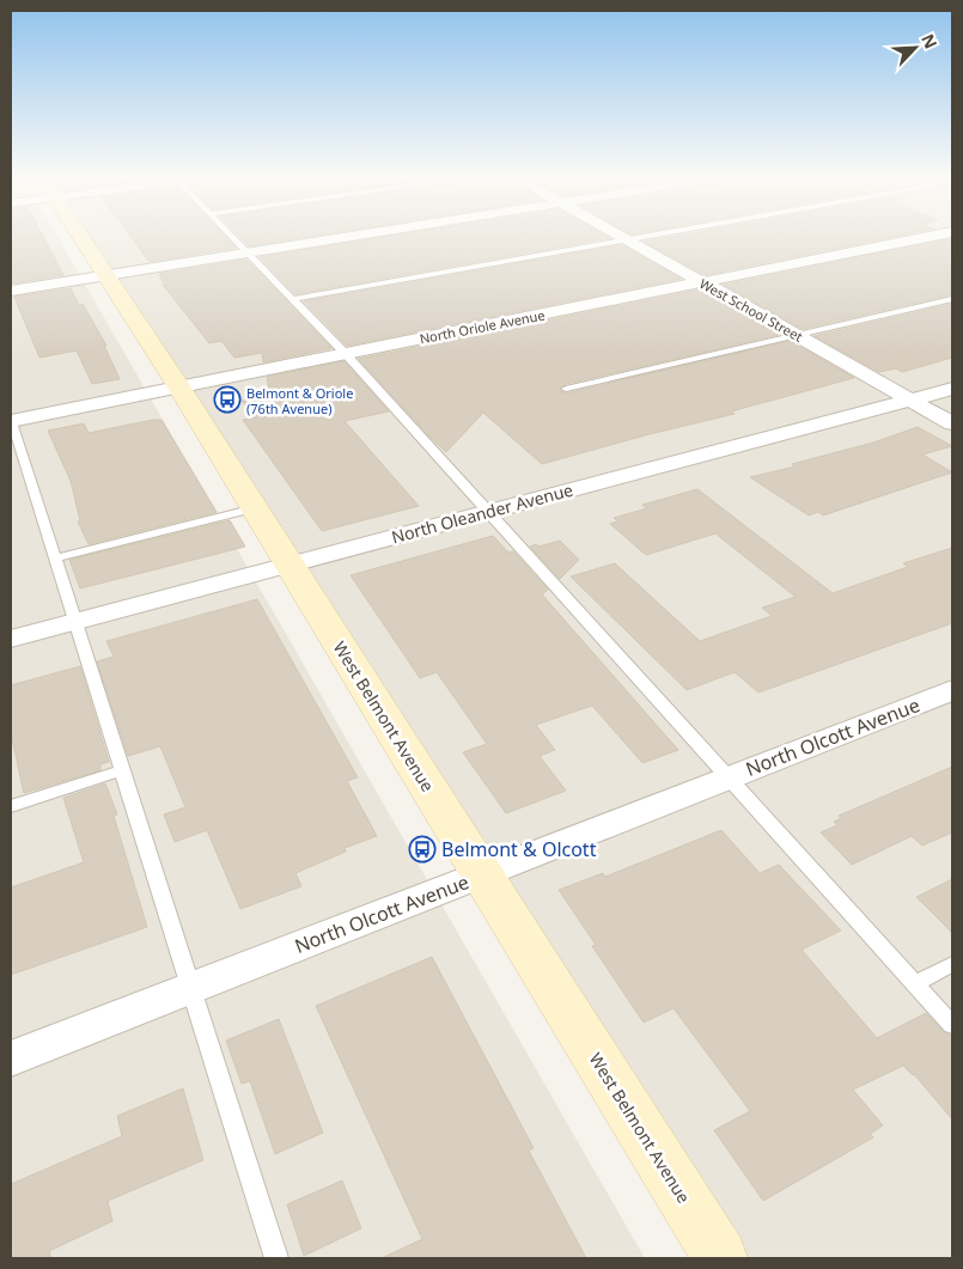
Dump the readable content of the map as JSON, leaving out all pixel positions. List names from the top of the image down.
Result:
{
  "streets": {
    "main road": ["West Belmont Avenue"],
    "street": [
      "West School Street",
      "North Oriole Avenue",
      "North Oleander Avenue",
      "North Olcott Avenue"
    ]
  },
  "crossings": [
    ["West School Street", "North Oriole Avenue"],
    ["West School Street", "North Oleander Avenue"],
    ["North Oriole Avenue", "West Belmont Avenue"],
    ["North Oleander Avenue", "West Belmont Avenue"],
    ["West Belmont Avenue", "North Olcott Avenue"]
  ],
  "places": {
    "bus stop": ["Belmont & Oriole (76th Avenue)", "Belmont & Olcott"]
  },
  "north": "top right"
}
